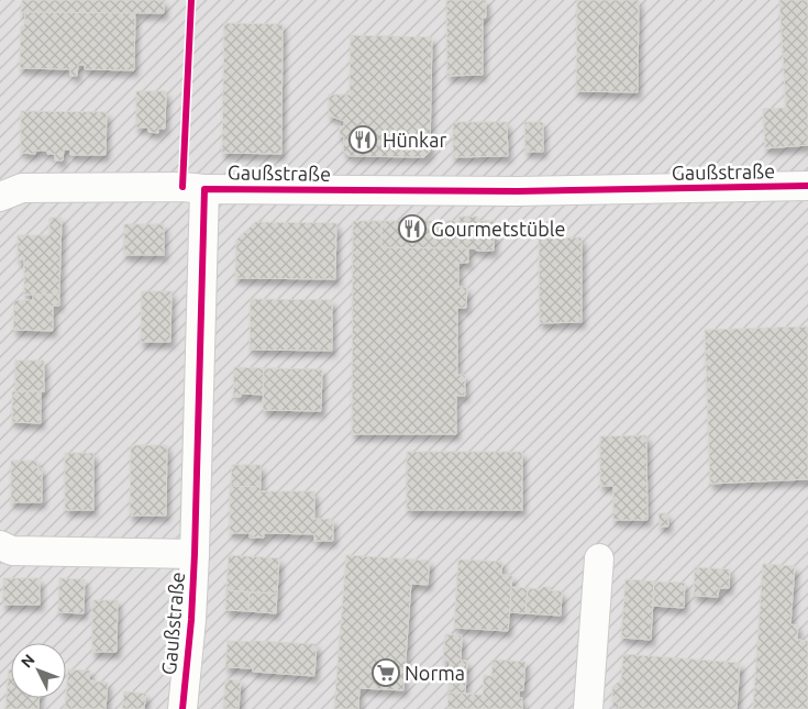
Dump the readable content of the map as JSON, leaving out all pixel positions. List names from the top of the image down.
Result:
{
  "streets": {
    "street": ["Gaußstraße"]
  },
  "places": {
    "restaurant": ["Hünkar", "Gourmetstüble"],
    "supermarket": ["Norma"]
  },
  "north": "top left"
}
